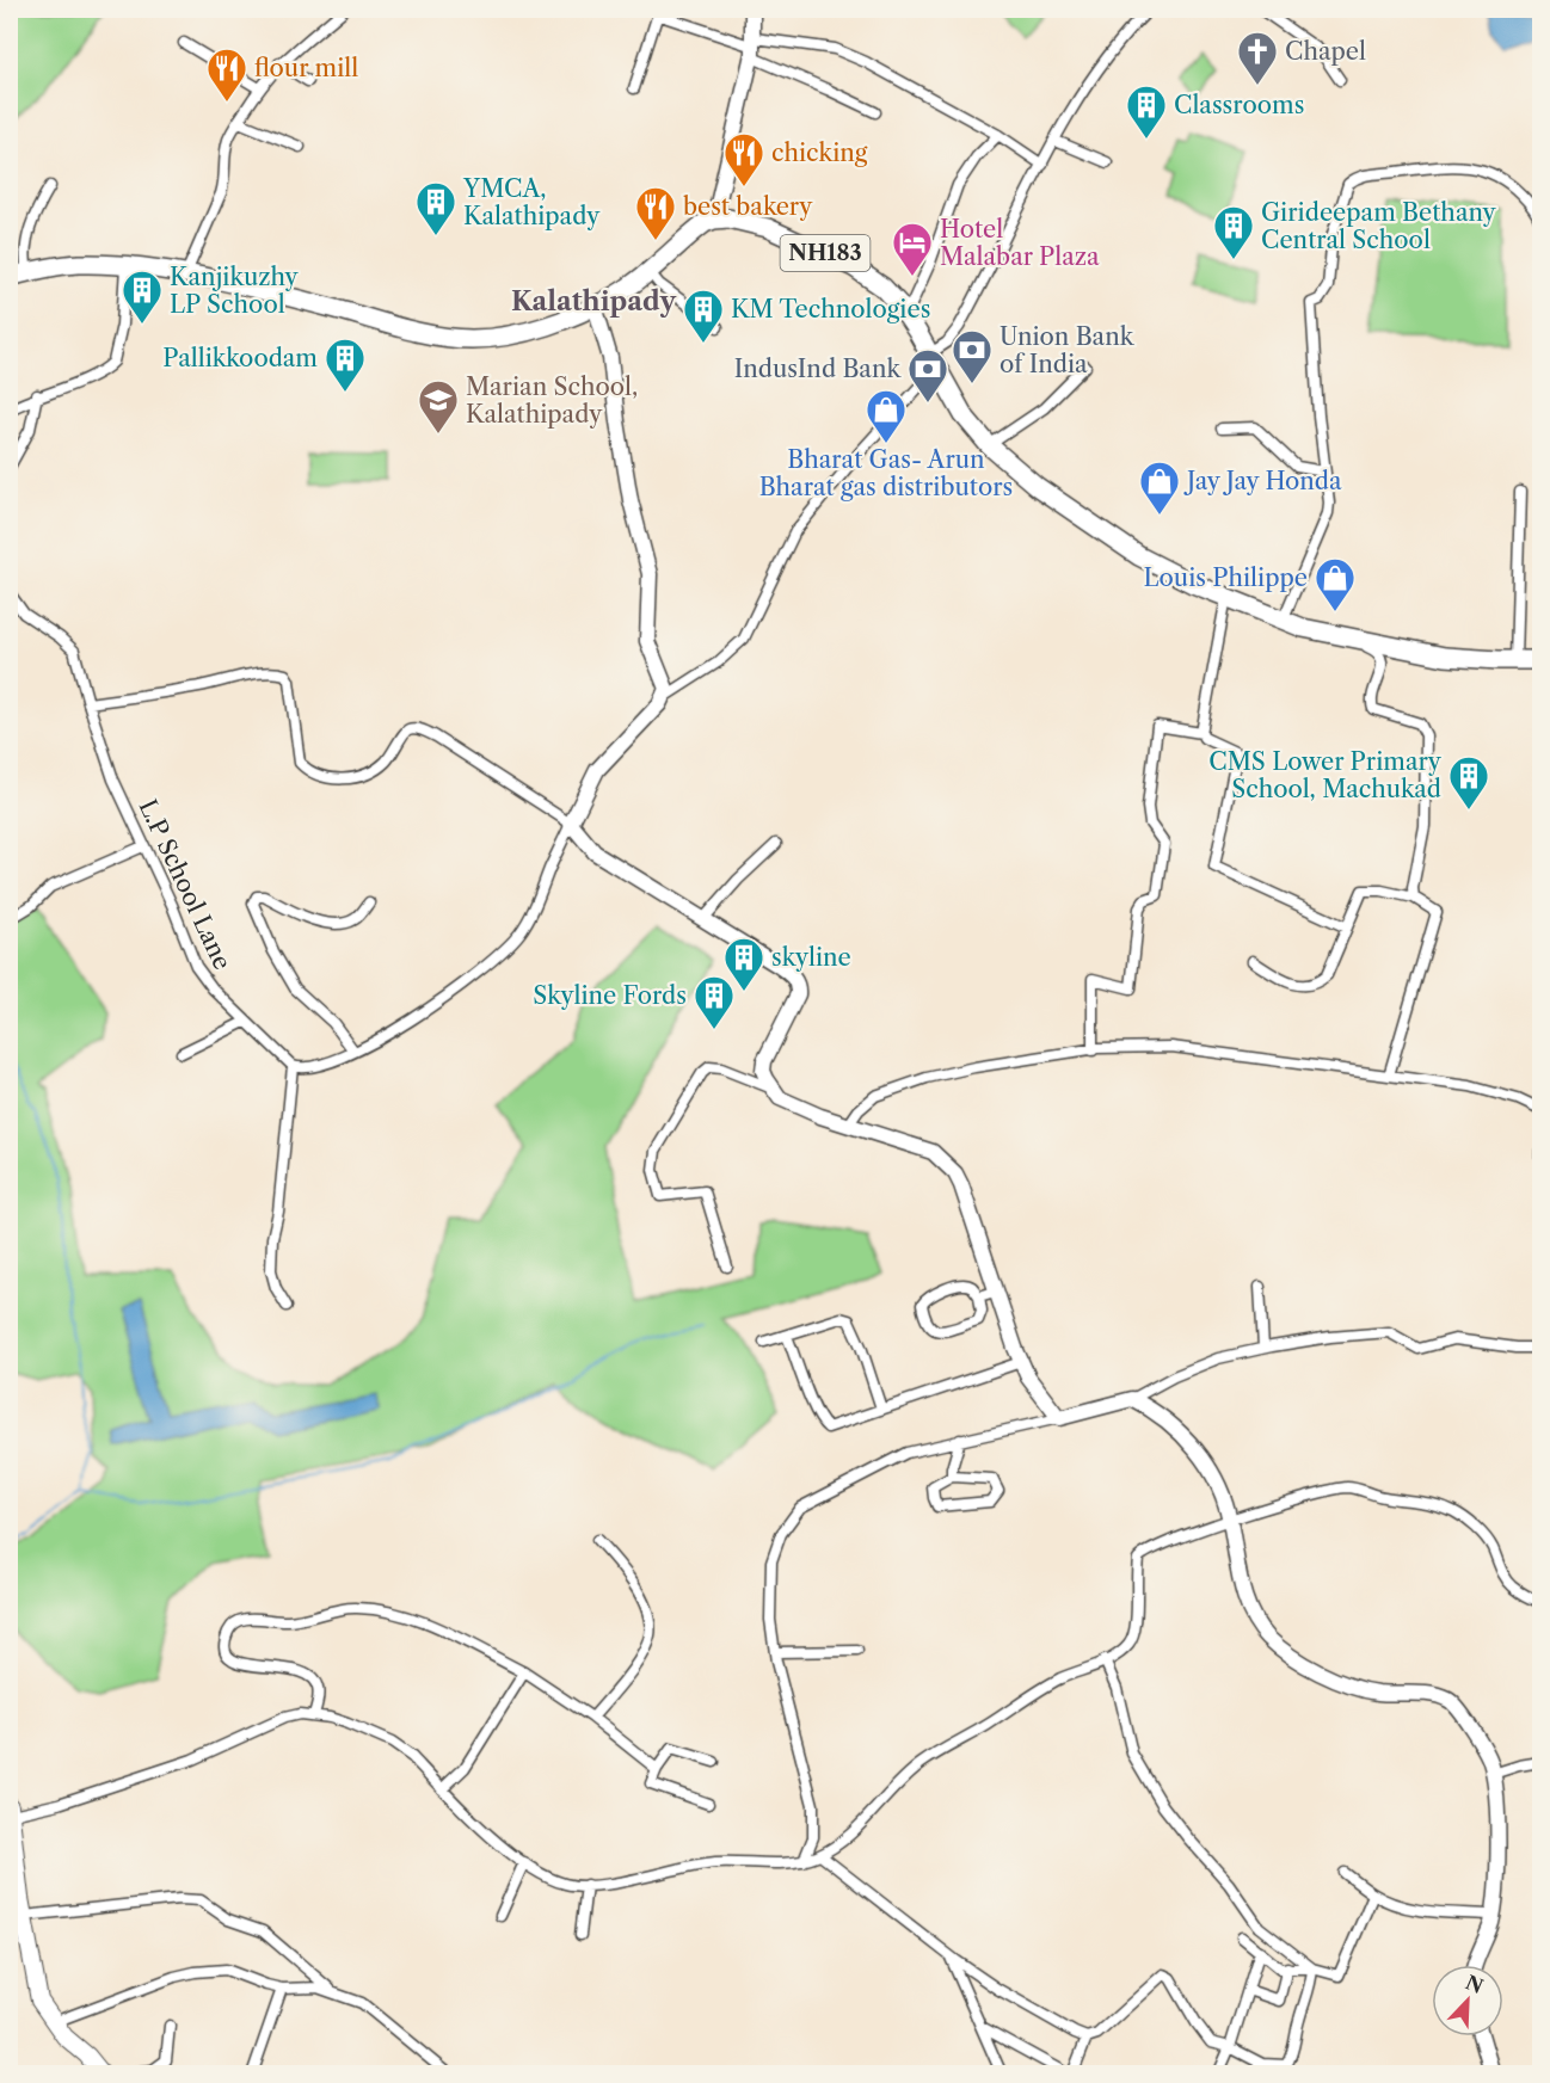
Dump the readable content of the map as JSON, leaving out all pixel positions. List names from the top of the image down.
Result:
{
  "streets": {
    "highway": ["NH183"],
    "street": ["L.P School Lane"]
  },
  "districts": ["Kalathipady"],
  "places": {
    "church": ["Chapel"],
    "restaurant": ["flour mill", "chicking", "best bakery"],
    "building": [
      "Classrooms",
      "YMCA, Kalathipady",
      "Girideepam Bethany Central School",
      "Kanjikuzhy LP School",
      "KM Technologies",
      "Pallikkoodam",
      "CMS Lower Primary School, Machukad",
      "skyline",
      "Skyline Fords"
    ],
    "hotel": ["Hotel Malabar Plaza"],
    "bank": ["Union Bank of India", "IndusInd Bank"],
    "school or university": ["Marian School, Kalathipady"],
    "shop": ["Bharat Gas- Arun Bharat gas distributors", "Jay Jay Honda", "Louis Philippe"]
  },
  "north": "top right"
}
